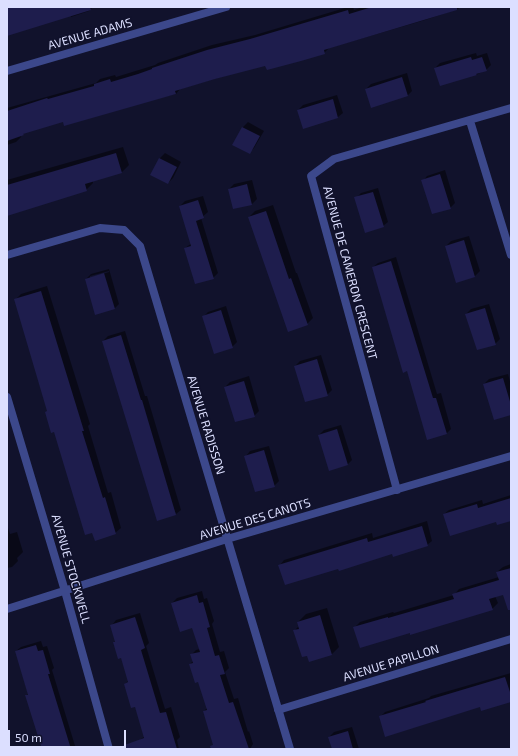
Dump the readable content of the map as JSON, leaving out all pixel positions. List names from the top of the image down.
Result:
{
  "streets": {
    "street": [
      "AVENUE ADAMS",
      "AVENUE DE CAMERON CRESCENT",
      "AVENUE RADISSON",
      "AVENUE DES CANOTS",
      "AVENUE STOCKWELL",
      "AVENUE PAPILLON"
    ]
  },
  "crossings": [
    ["AVENUE DE CAMERON CRESCENT", "AVENUE DES CANOTS"],
    ["AVENUE RADISSON", "AVENUE DES CANOTS"],
    ["AVENUE RADISSON", "AVENUE PAPILLON"],
    ["AVENUE DES CANOTS", "AVENUE STOCKWELL"]
  ],
  "scale_bar": "50 m"
}
